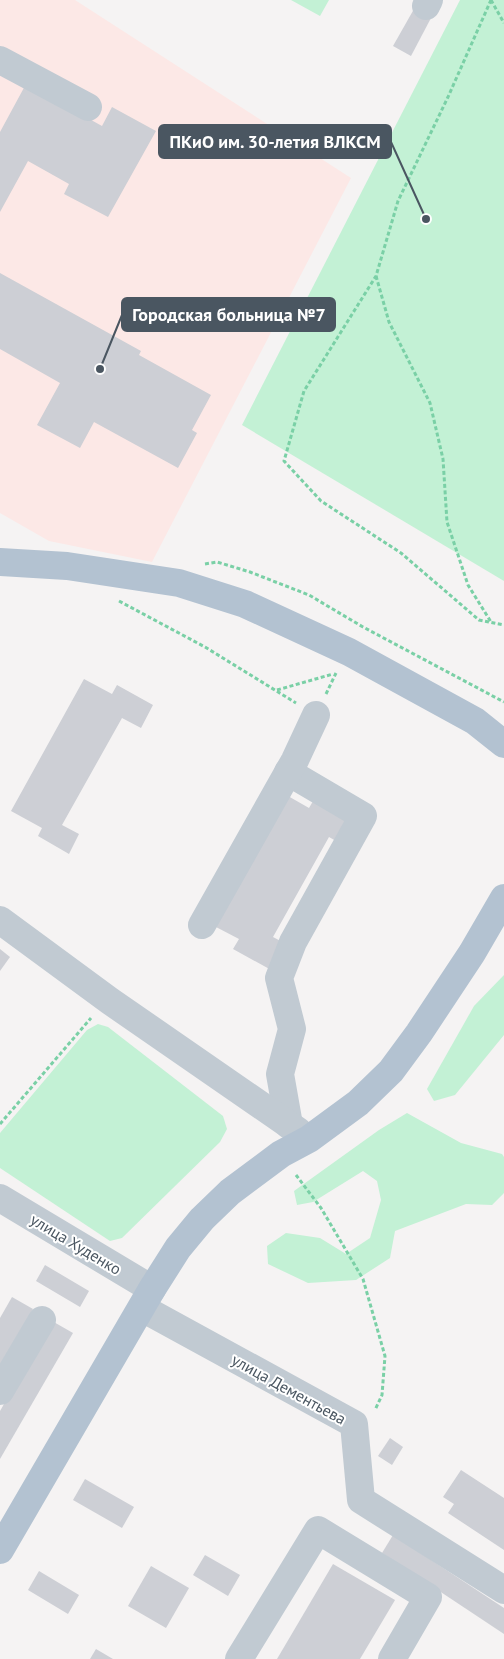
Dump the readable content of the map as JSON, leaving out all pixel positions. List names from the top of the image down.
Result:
{
  "streets": {
    "street": ["улица Худенко", "улица Дементьева"]
  },
  "crossings": [
    ["улица Худенко", "улица Дементьева"]
  ],
  "places": ["ПКиО им. 30-летия ВЛКСМ", "Городская больница №7"]
}
